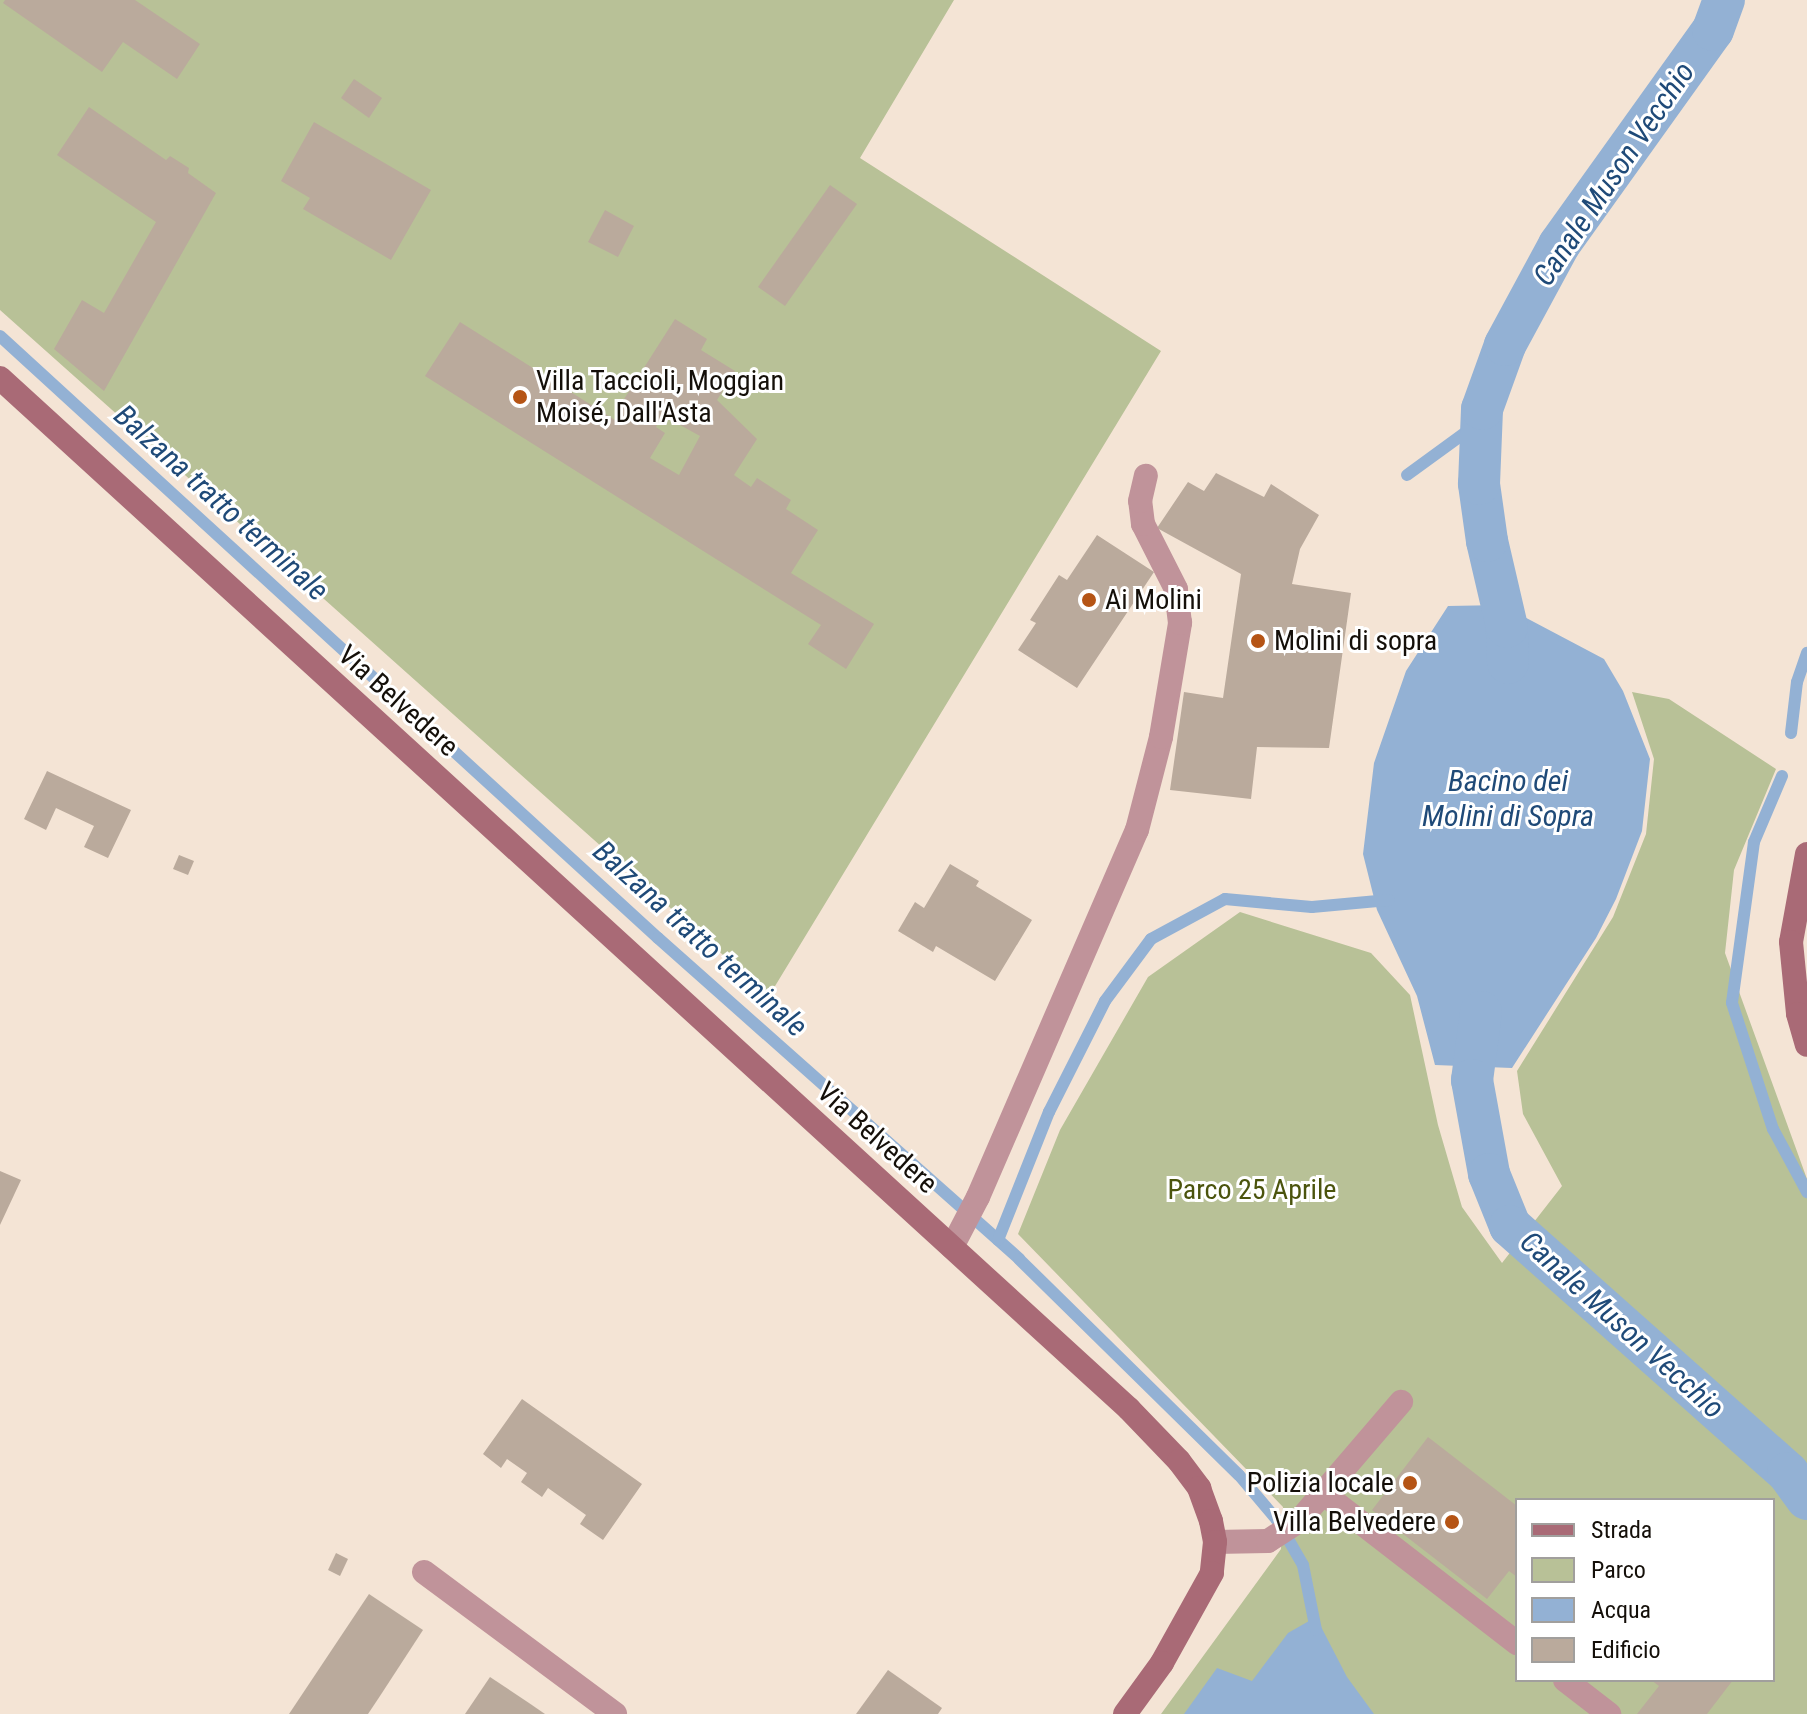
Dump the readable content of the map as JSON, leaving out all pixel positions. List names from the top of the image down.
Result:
{
  "streets": {
    "street": ["Via Belvedere"]
  },
  "water": ["Canale Muson Vecchio", "Balzana tratto terminale", "Bacino dei Molini di Sopra"],
  "parks": ["Parco 25 Aprile"],
  "places": [
    "Villa Taccioli, Moggian Moisé, Dall'Asta",
    "Ai Molini",
    "Molini di sopra",
    "Polizia locale",
    "Villa Belvedere"
  ],
  "legend": [
    "Strada",
    "Parco",
    "Acqua",
    "Edificio"
  ]
}
